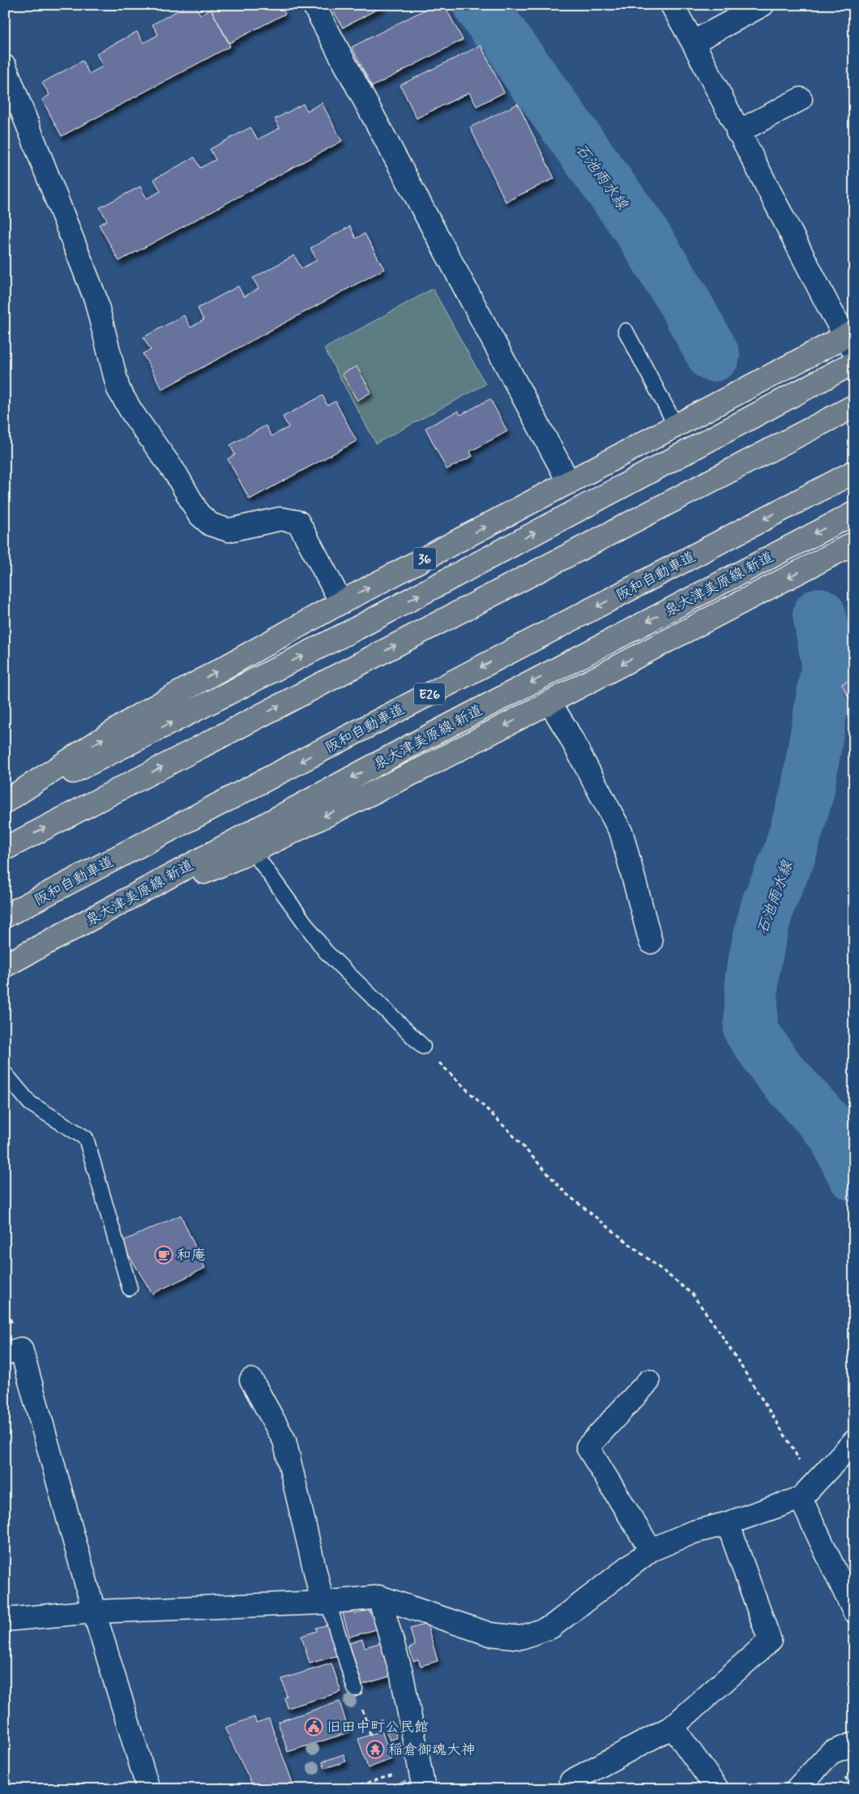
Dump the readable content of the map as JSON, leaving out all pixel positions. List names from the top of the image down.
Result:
{
  "streets": {
    "main road": [
      "36",
      "阪和自動車道",
      "泉大津美原線 新道",
      "E26"
    ]
  },
  "water": ["石池雨水線"],
  "places": {
    "cafe": ["和庵"],
    "public building": ["旧田中町公民館"],
    "temple": ["稲倉御魂大神"]
  }
}
